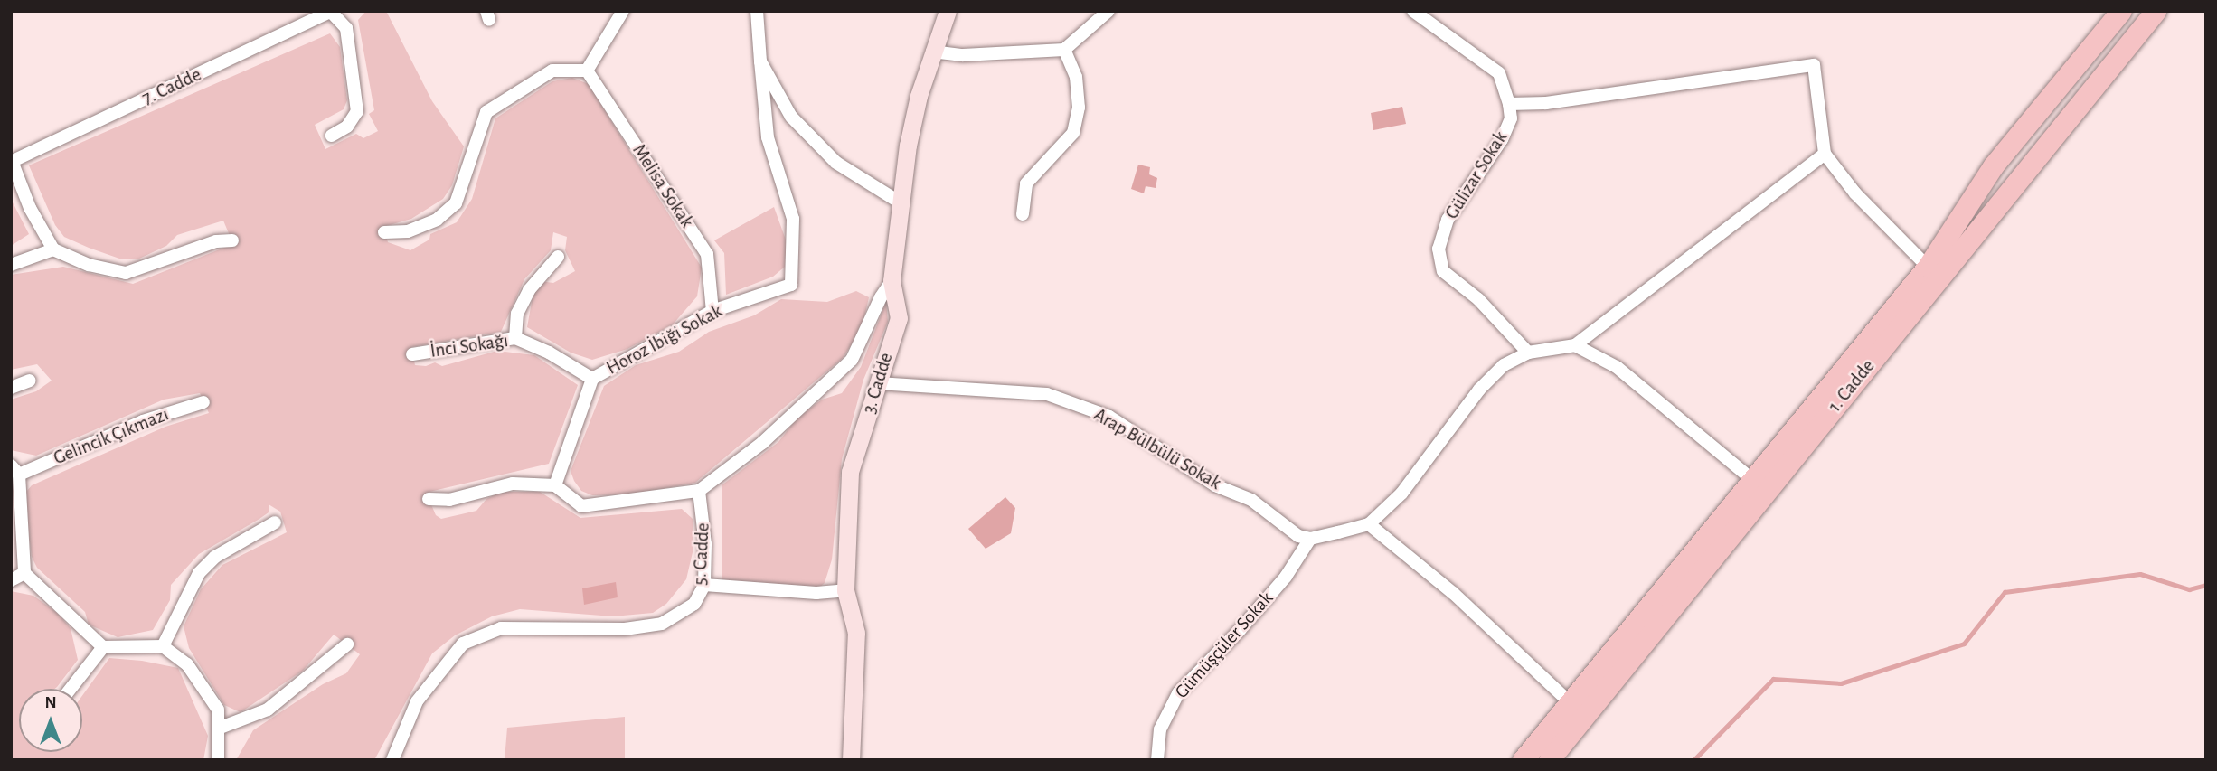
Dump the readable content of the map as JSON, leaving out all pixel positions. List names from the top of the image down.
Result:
{
  "streets": {
    "main road": ["3. Cadde", "1. Cadde"],
    "street": [
      "7. Cadde",
      "Gülizar Sokak",
      "Melisa Sokak",
      "Horoz İbiği Sokak",
      "İnci Sokağı",
      "Gelincik Çıkmazı",
      "Arap Bülbülü Sokak",
      "5. Cadde",
      "Gümüşçüler Sokak"
    ]
  },
  "crossings": [
    ["Melisa Sokak", "Horoz İbiği Sokak"],
    ["Horoz İbiği Sokak", "İnci Sokağı"],
    ["3. Cadde", "Arap Bülbülü Sokak"],
    ["Arap Bülbülü Sokak", "Gümüşçüler Sokak"]
  ],
  "north": "top"
}
